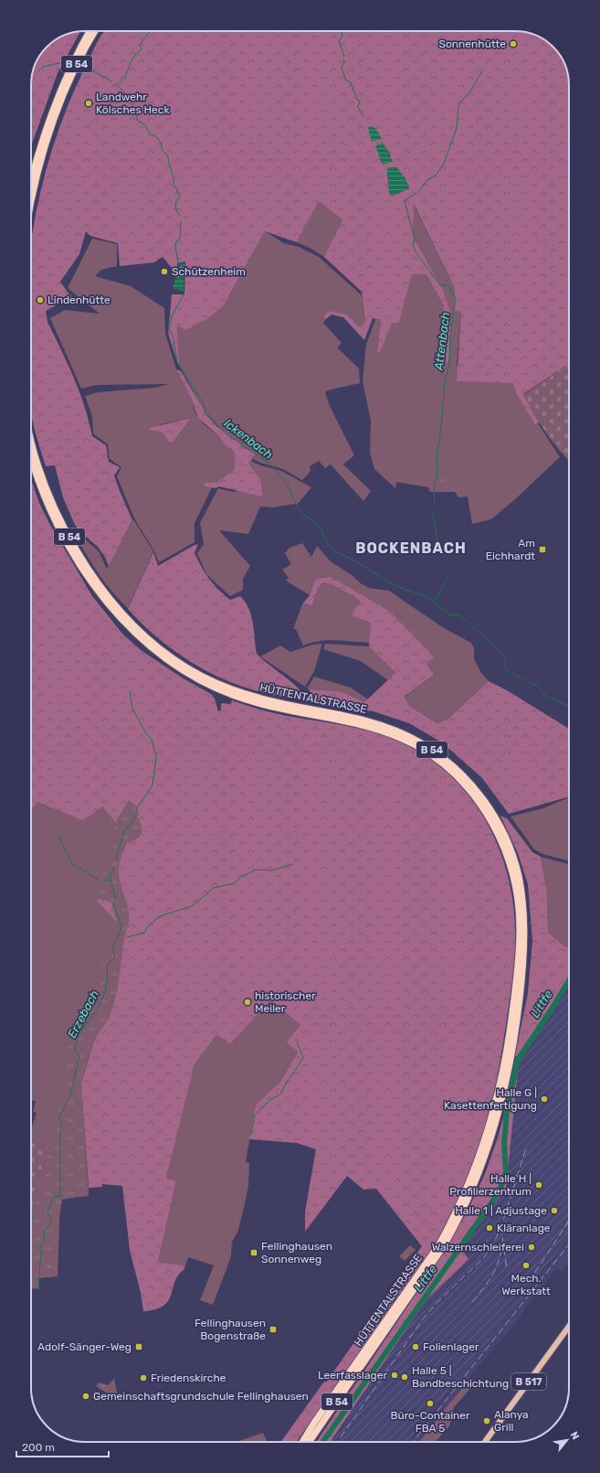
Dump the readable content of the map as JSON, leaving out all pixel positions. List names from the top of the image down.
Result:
{
  "streets": {
    "highway": ["B 54", "HÜTTENTALSTRASSE"],
    "main road": ["B 517"]
  },
  "crossings": [
    ["B 54", "HÜTTENTALSTRASSE"]
  ],
  "districts": ["BOCKENBACH"],
  "water": [
    "Attenbach",
    "Ickenbach",
    "Littfe",
    "Erzebach"
  ],
  "places": {
    "other": [
      "Sonnenhütte",
      "Landwehr Kölsches Heck",
      "Schützenheim",
      "Lindenhütte",
      "historischer Meiler",
      "Halle G | Kasettenfertigung",
      "Halle H | Profilierzentrum",
      "Halle 1 | Adjustage",
      "Kläranlage",
      "Walzernschleiferei",
      "Mech. Werkstatt",
      "Folienlager",
      "Leerfasslager",
      "Halle 5 | Bandbeschichtung",
      "Friedenskirche",
      "Gemeinschaftsgrundschule Fellinghausen",
      "Büro-Container FBA 5",
      "Alanya Grill"
    ],
    "transit": [
      "Am Eichhardt",
      "Fellinghausen Sonnenweg",
      "Fellinghausen Bogenstraße",
      "Adolf-Sänger-Weg"
    ]
  },
  "scale_bar": "200 m",
  "north": "top right"
}
